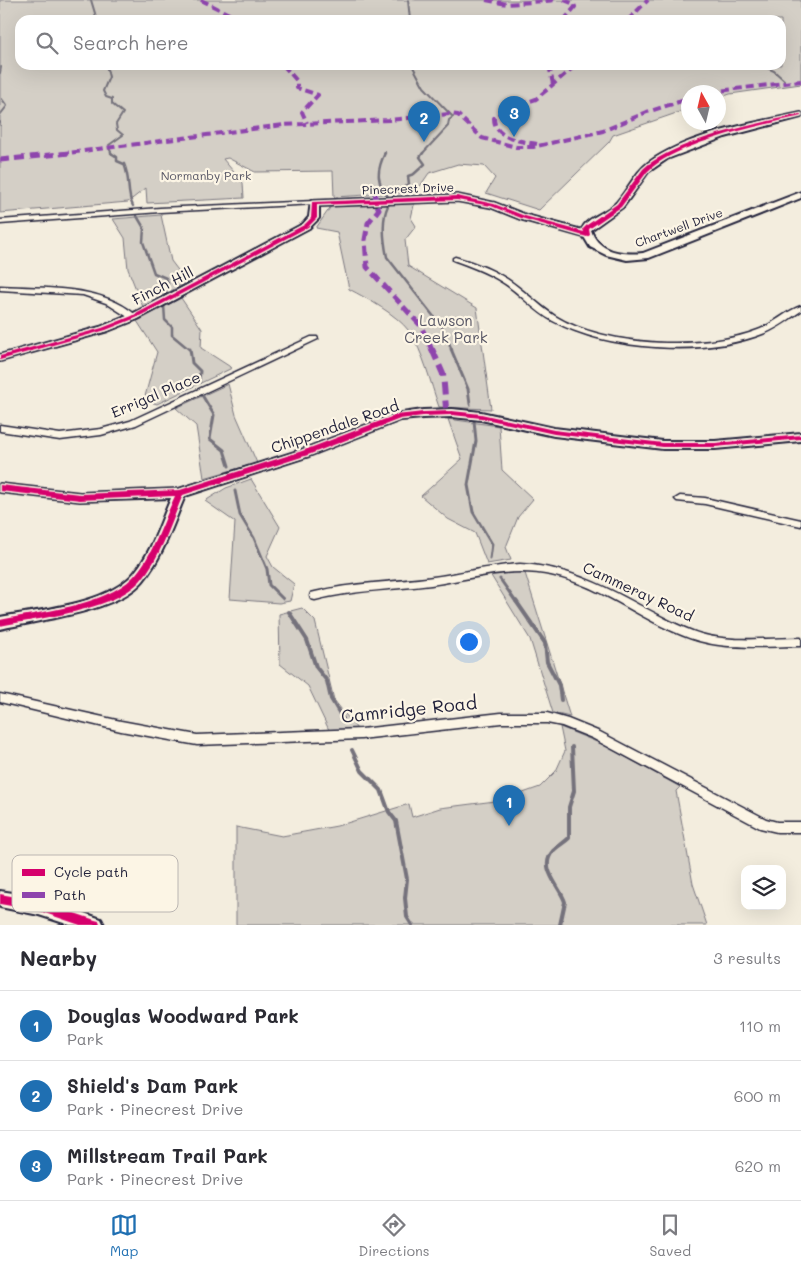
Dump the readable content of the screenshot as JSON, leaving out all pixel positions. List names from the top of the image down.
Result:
{
  "streets": {
    "street": [
      "Pinecrest Drive",
      "Chartwell Drive",
      "Finch Hill",
      "Errigal Place",
      "Chippendale Road",
      "Cammeray Road",
      "Camridge Road"
    ]
  },
  "crossings": [
    ["Pinecrest Drive", "Chartwell Drive"],
    ["Pinecrest Drive", "Finch Hill"]
  ],
  "parks": ["Normanby Park", "Lawson Creek Park"],
  "legend": ["Cycle path", "Path"],
  "north": "top",
  "page": {
    "search": "Search here",
    "pins": ["3", "2", "1"],
    "heading": ["Nearby", "3 results"],
    "list": [
      {
        "mark": "1",
        "name": "Douglas Woodward Park",
        "note": "Park",
        "value": "110 m"
      },
      {
        "mark": "2",
        "name": "Shield's Dam Park",
        "note": "Park · Pinecrest Drive",
        "value": "600 m"
      },
      {
        "mark": "3",
        "name": "Millstream Trail Park",
        "note": "Park · Pinecrest Drive",
        "value": "620 m"
      }
    ],
    "nav": ["Map", "Directions", "Saved"]
  }
}
